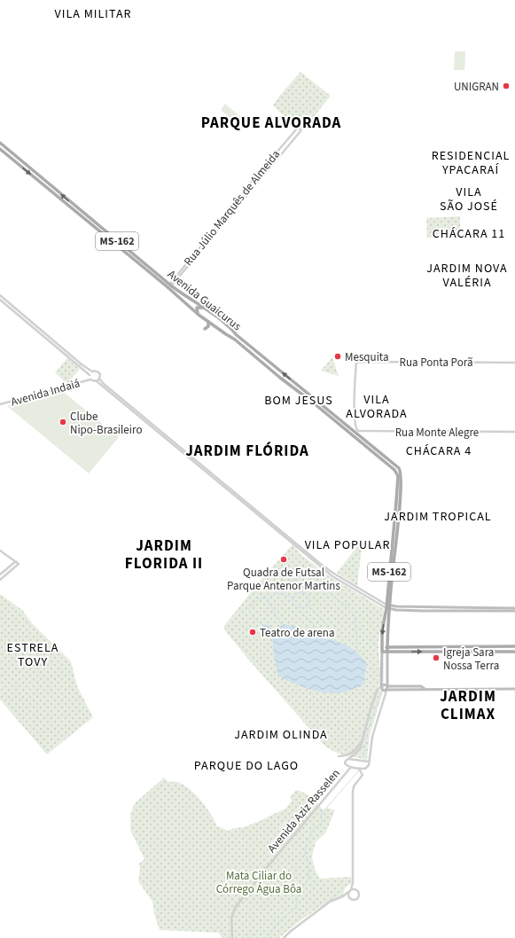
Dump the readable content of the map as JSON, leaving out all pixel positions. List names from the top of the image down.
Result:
{
  "streets": {
    "main road": ["MS-162", "Avenida Guaicurus", "Avenida Aziz Rasselen"],
    "street": [
      "Rua Júlio Marquês de Almeida",
      "Rua Ponta Porã",
      "Avenida Indaiá",
      "Rua Monte Alegre"
    ]
  },
  "crossings": [
    ["Rua Júlio Marquês de Almeida", "Avenida Guaicurus"],
    ["Avenida Guaicurus", "Avenida Aziz Rasselen"]
  ],
  "districts": [
    "VILA MILITAR",
    "PARQUE ALVORADA",
    "RESIDENCIAL YPACARAÍ",
    "VILA SÃO JOSÉ",
    "CHÁCARA 11",
    "JARDIM NOVA VALÉRIA",
    "VILA ALVORADA",
    "BOM JESUS",
    "JARDIM FLÓRIDA",
    "CHÁCARA 4",
    "JARDIM TROPICAL",
    "VILA POPULAR",
    "JARDIM FLORIDA II",
    "ESTRELA TOVY",
    "JARDIM CLIMAX",
    "JARDIM OLINDA",
    "PARQUE DO LAGO"
  ],
  "parks": ["Mata Ciliar do Córrego Água Bôa"],
  "places": [
    "UNIGRAN",
    "Mesquita",
    "Clube Nipo-Brasileiro",
    "Quadra de Futsal Parque Antenor Martins",
    "Teatro de arena",
    "Igreja Sara Nossa Terra"
  ]
}
